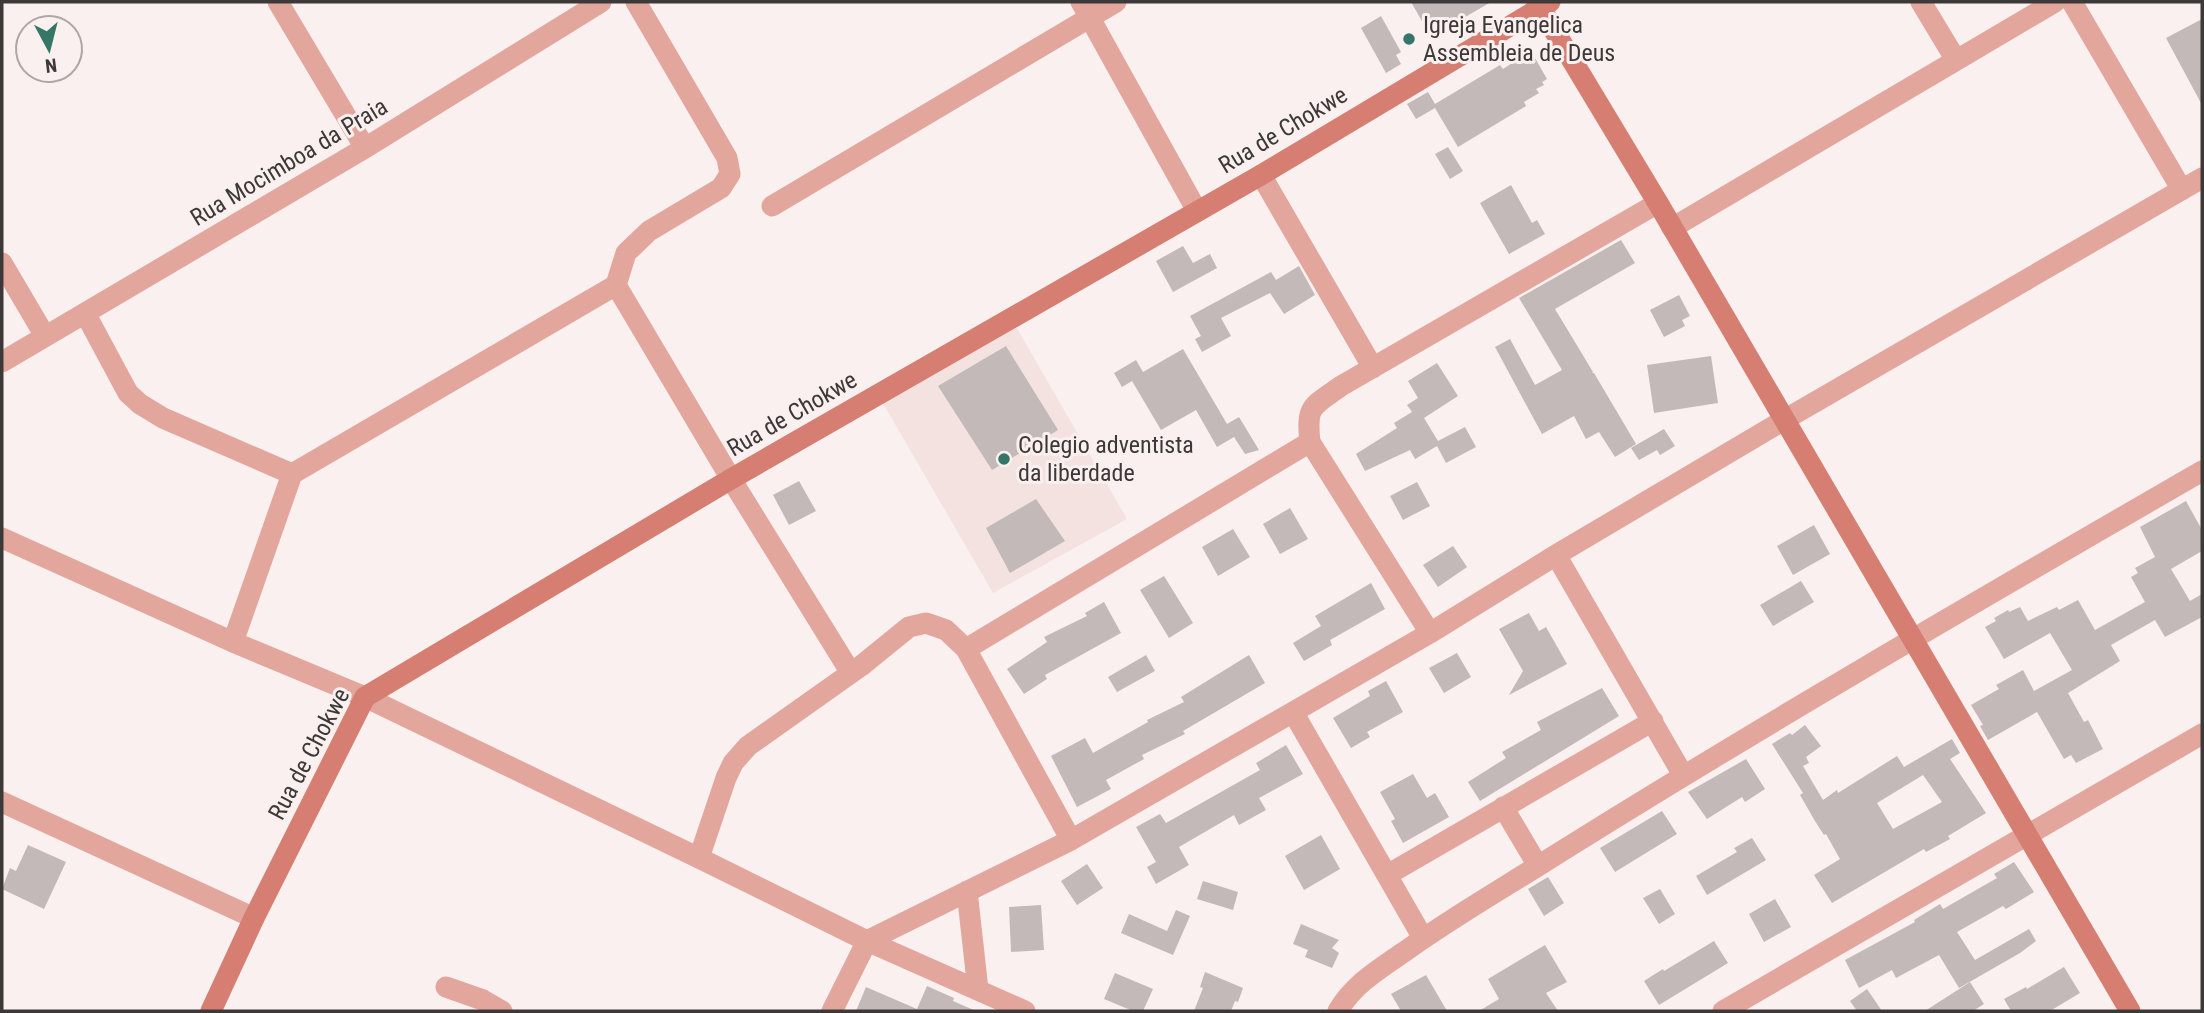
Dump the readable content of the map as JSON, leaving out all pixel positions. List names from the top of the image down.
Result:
{
  "streets": {
    "street": ["Rua de Chokwe", "Rua Mocimboa da Praia"]
  },
  "places": ["Igreja Evangelica Assembleia de Deus", "Colegio adventista da liberdade"],
  "north": "bottom"
}
